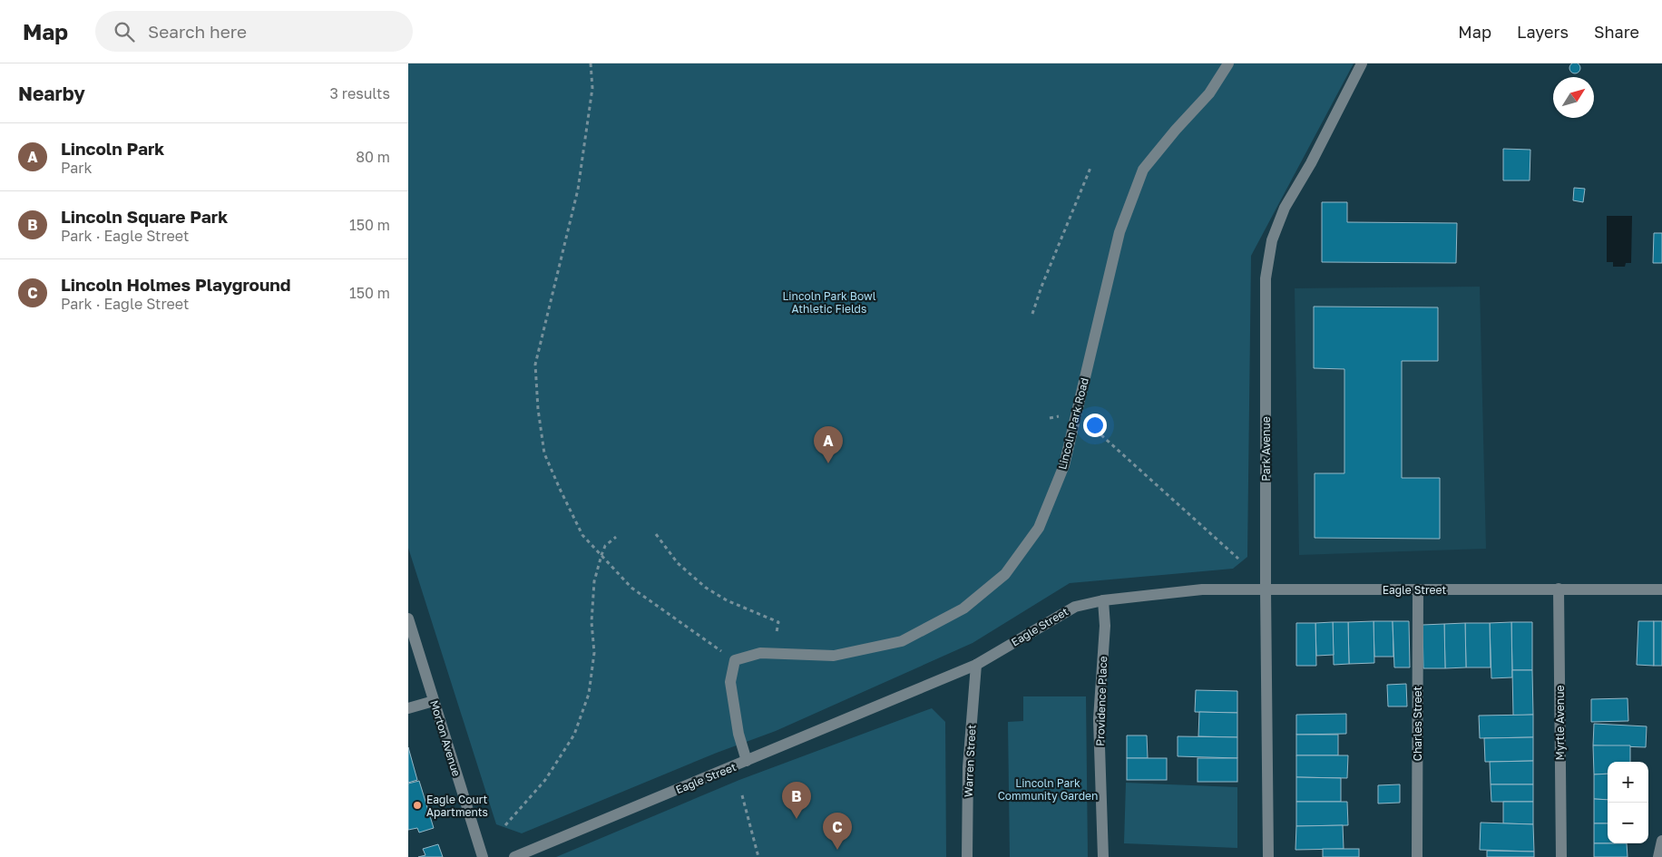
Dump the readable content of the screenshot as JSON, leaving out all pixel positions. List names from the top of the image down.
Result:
{
  "streets": {
    "street": [
      "Lincoln Park Road",
      "Park Avenue",
      "Eagle Street",
      "Providence Place",
      "Myrtle Avenue",
      "Charles Street",
      "Morton Avenue",
      "Warren Street"
    ]
  },
  "crossings": [
    ["Park Avenue", "Eagle Street"],
    ["Eagle Street", "Providence Place"],
    ["Eagle Street", "Myrtle Avenue"],
    ["Eagle Street", "Charles Street"],
    ["Eagle Street", "Warren Street"]
  ],
  "parks": ["Lincoln Park Bowl Athletic Fields", "Lincoln Park Community Garden"],
  "places": ["Eagle Court Apartments"],
  "north": "top right",
  "page": {
    "header": "Map",
    "search": "Search here",
    "nav": ["Map", "Layers", "Share"],
    "heading": ["Nearby", "3 results"],
    "list": [
      {
        "mark": "A",
        "name": "Lincoln Park",
        "note": "Park",
        "value": "80 m"
      },
      {
        "mark": "B",
        "name": "Lincoln Square Park",
        "note": "Park · Eagle Street",
        "value": "150 m"
      },
      {
        "mark": "C",
        "name": "Lincoln Holmes Playground",
        "note": "Park · Eagle Street",
        "value": "150 m"
      }
    ],
    "pins": ["A", "B", "C"],
    "map_buttons": ["+", "−"]
  }
}
